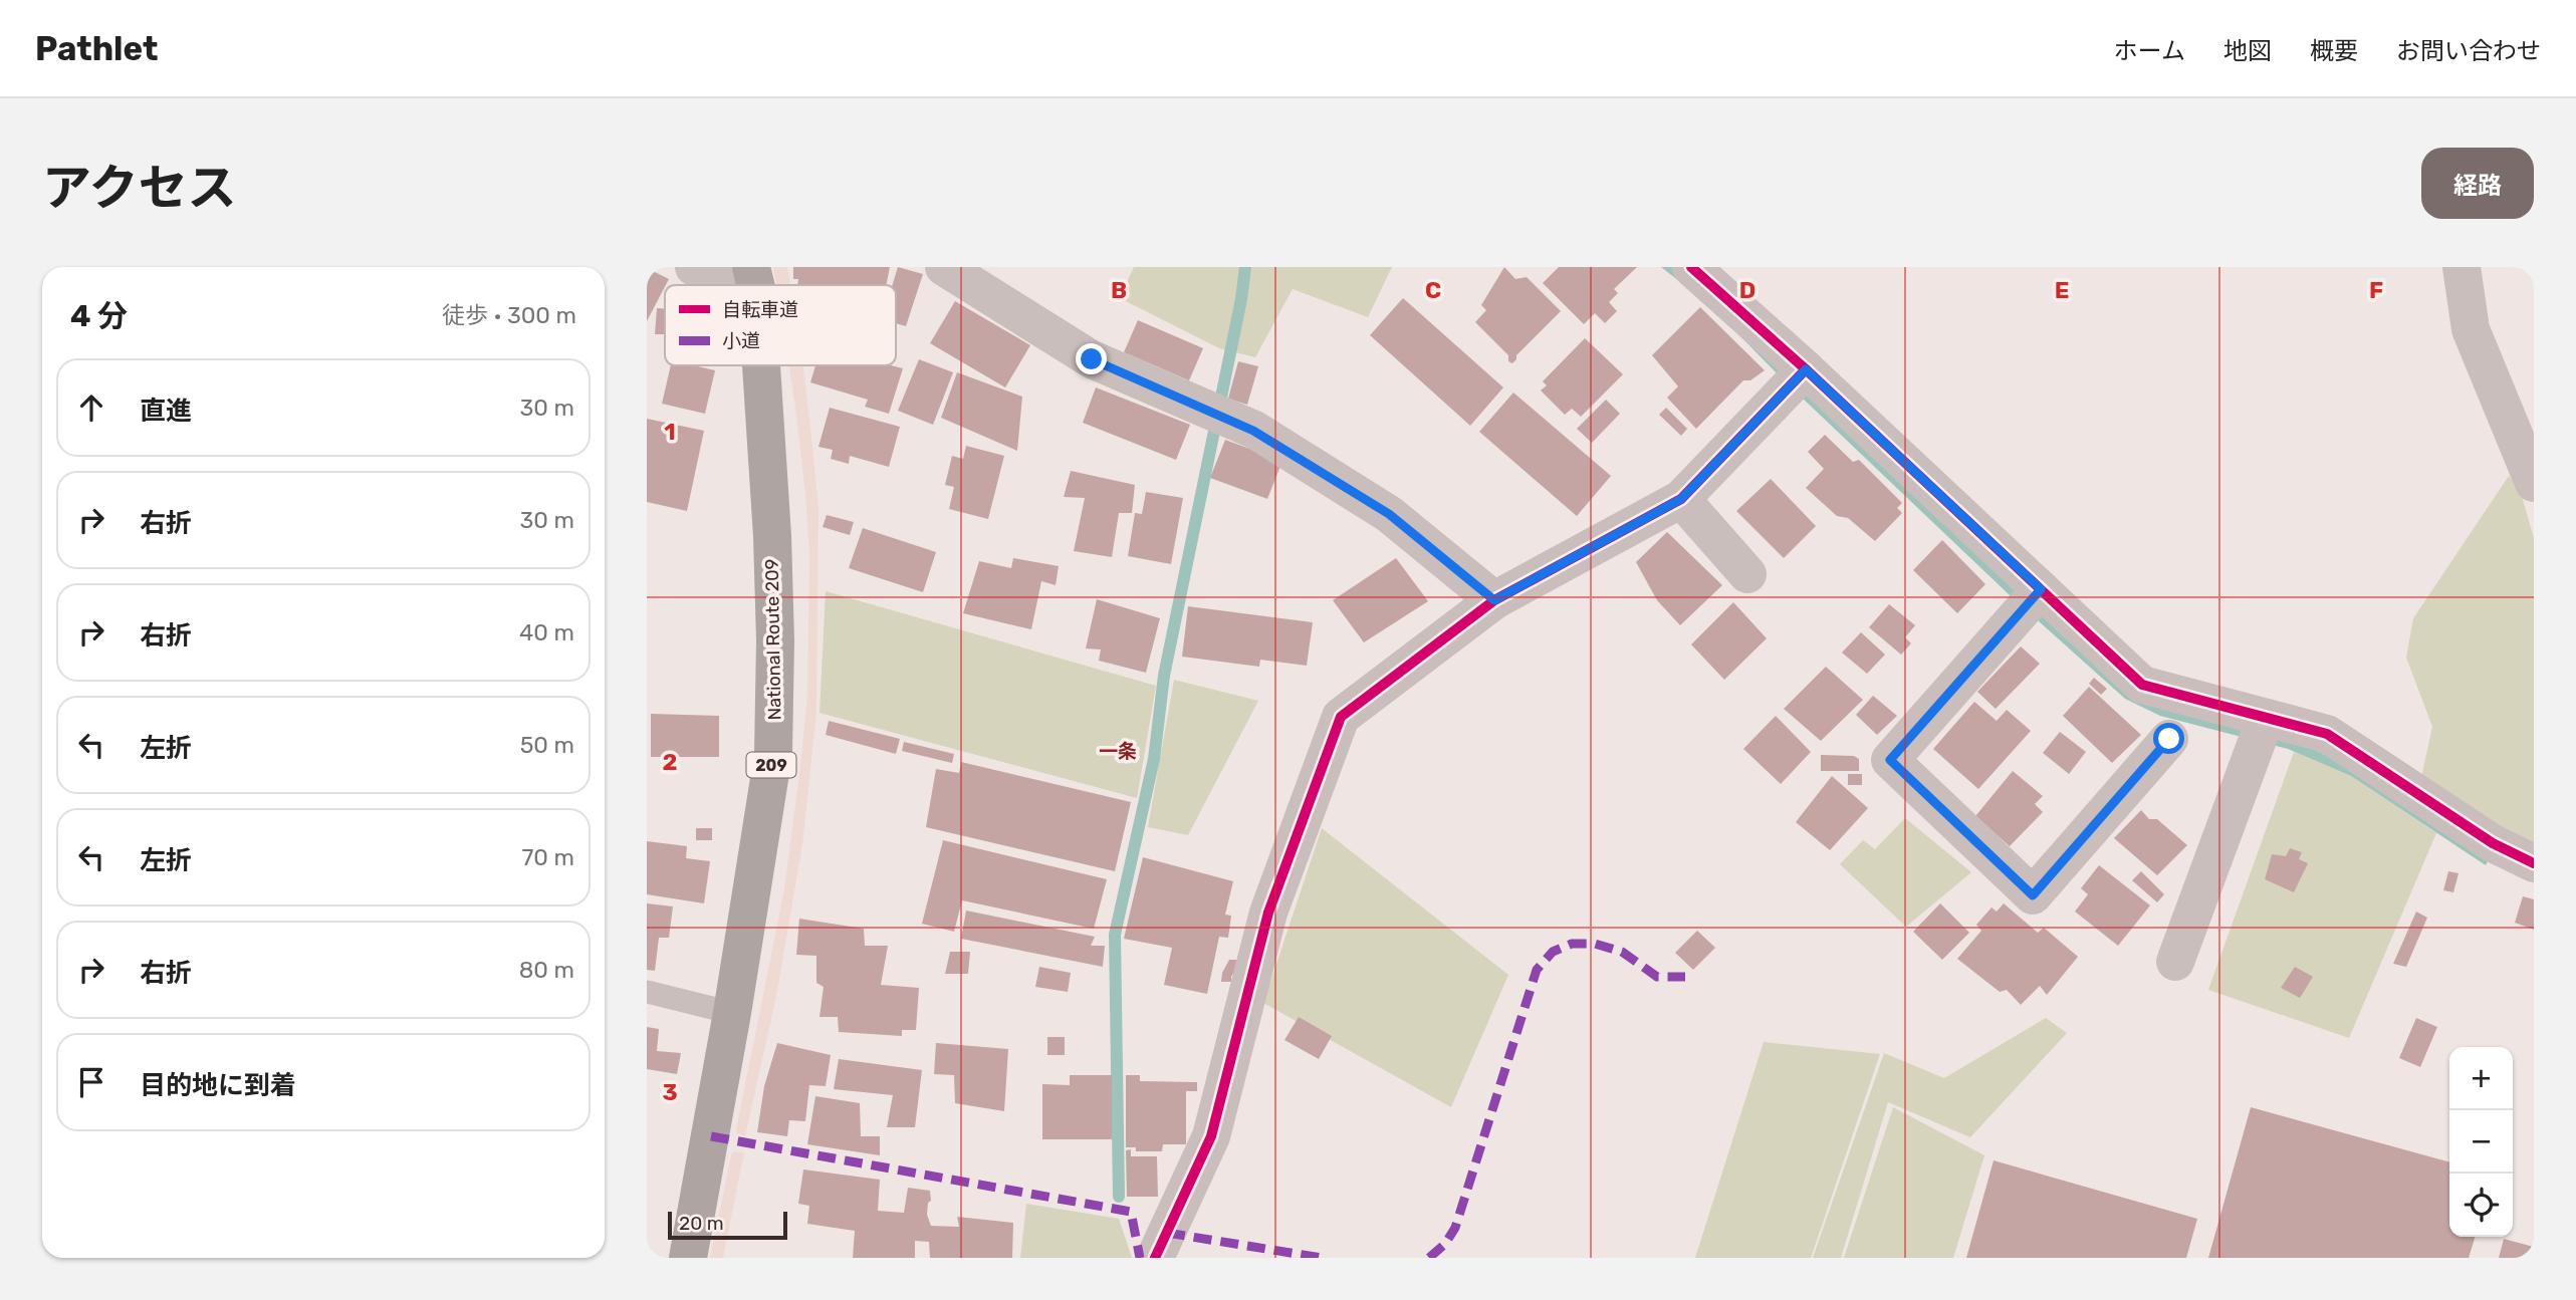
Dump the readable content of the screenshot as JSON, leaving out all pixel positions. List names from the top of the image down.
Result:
{
  "streets": {
    "highway": ["National Route 209", "209"]
  },
  "districts": ["一条"],
  "legend": ["自転車道", "小道"],
  "scale_bar": "20 m",
  "page": {
    "header": "Pathlet",
    "nav": [
      "ホーム",
      "地図",
      "概要",
      "お問い合わせ"
    ],
    "title": "アクセス",
    "buttons": "経路",
    "heading": ["4 分", "徒歩 · 300 m"],
    "list": [
      ["直進", "30 m"],
      ["右折", "30 m"],
      ["右折", "40 m"],
      ["左折", "50 m"],
      ["左折", "70 m"],
      ["右折", "80 m"],
      "目的地に到着"
    ],
    "map_buttons": ["+", "−"],
    "scale": "20 m"
  },
  "grid": {
    "columns": [
      "B",
      "C",
      "D",
      "E",
      "F"
    ],
    "rows": ["1", "2", "3"]
  }
}
